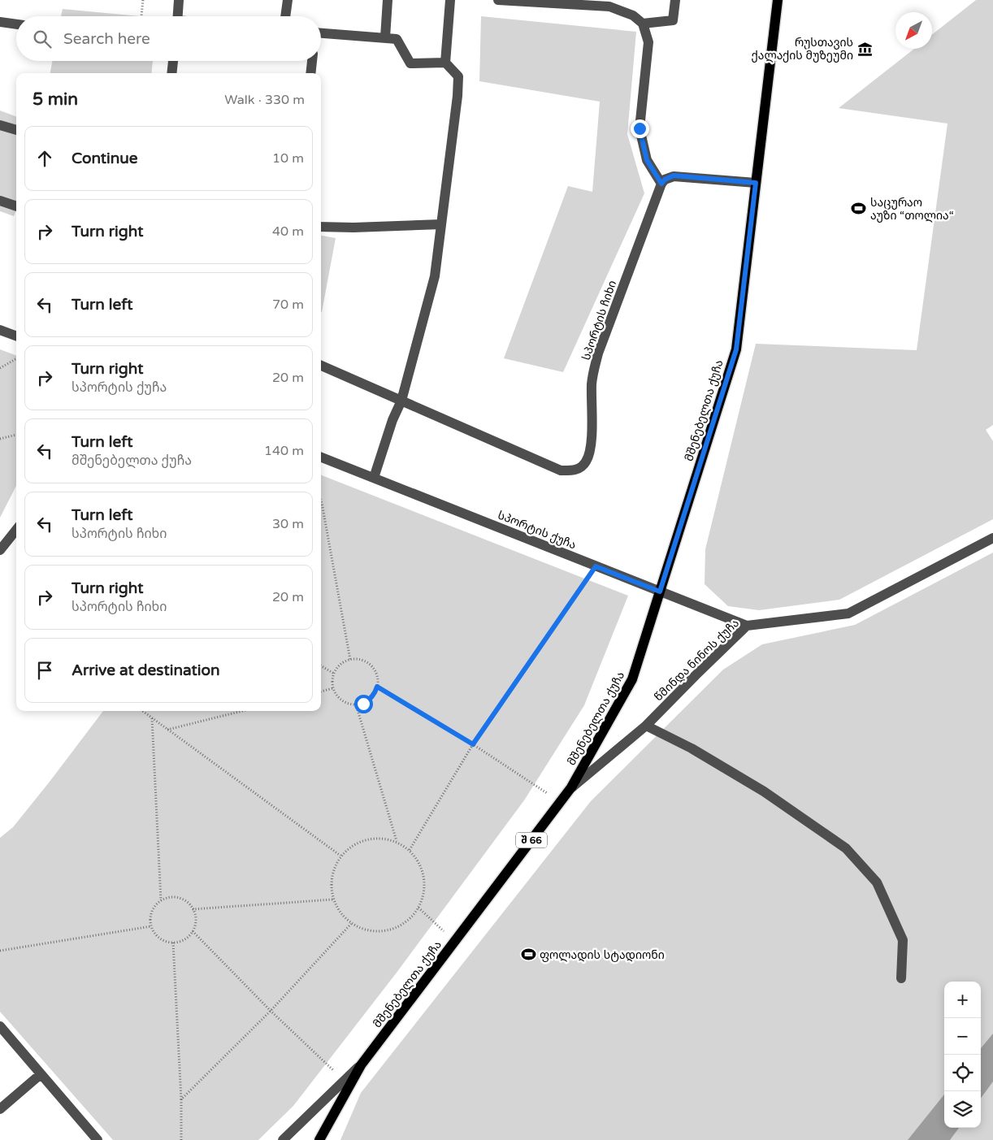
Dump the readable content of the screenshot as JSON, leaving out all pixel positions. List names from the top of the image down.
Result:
{
  "streets": {
    "main road": ["მშენებელთა ქუჩა", "შ 66"],
    "street": ["სპორტის ჩიხი", "სპორტის ქუჩა", "წმინდა ნინოს ქუჩა"]
  },
  "crossings": [
    ["მშენებელთა ქუჩა", "სპორტის ქუჩა"],
    ["მშენებელთა ქუჩა", "წმინდა ნინოს ქუჩა"],
    ["მშენებელთა ქუჩა", "შ 66"],
    ["სპორტის ქუჩა", "წმინდა ნინოს ქუჩა"]
  ],
  "places": {
    "museum": ["რუსთავის ქალაქის მუზეუმი"],
    "sports": ["საცურაო აუზი “თოლია“", "ფოლადის სტადიონი"]
  },
  "north": "bottom left",
  "page": {
    "search": "Search here",
    "heading": ["5 min", "Walk · 330 m"],
    "list": [
      ["Continue", "10 m"],
      ["Turn right", "40 m"],
      ["Turn left", "70 m"],
      ["Turn right", "სპორტის ქუჩა", "20 m"],
      ["Turn left", "მშენებელთა ქუჩა", "140 m"],
      ["Turn left", "სპორტის ჩიხი", "30 m"],
      ["Turn right", "სპორტის ჩიხი", "20 m"],
      "Arrive at destination"
    ],
    "map_buttons": ["+", "−"]
  }
}
